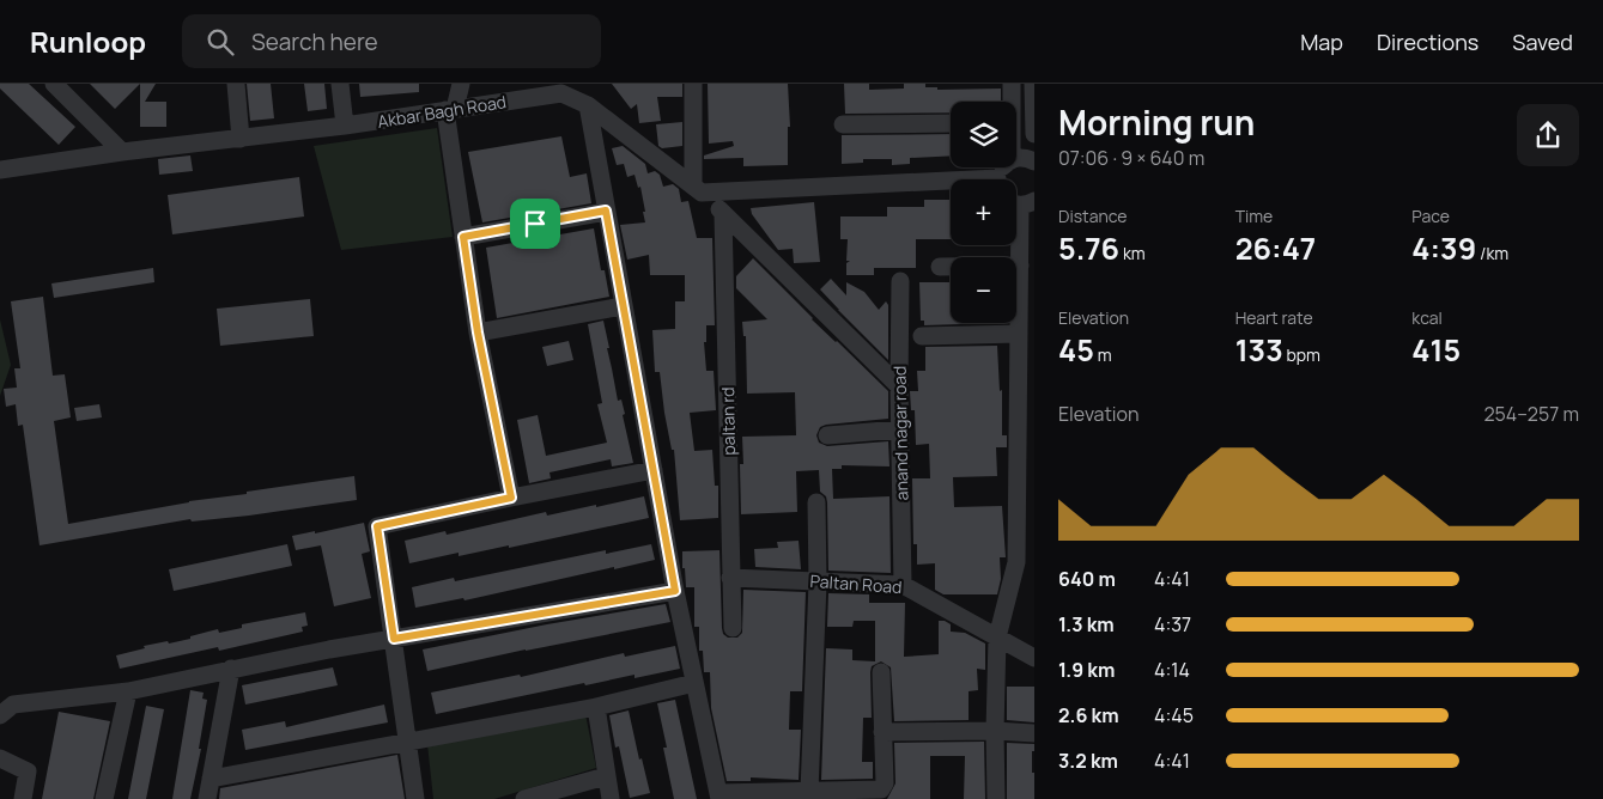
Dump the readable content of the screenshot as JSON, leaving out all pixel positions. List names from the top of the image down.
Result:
{
  "streets": {
    "street": [
      "Akbar Bagh Road",
      "paltan rd",
      "anand nagar road",
      "Paltan Road"
    ]
  },
  "crossings": [
    ["Akbar Bagh Road", "paltan rd"],
    ["Akbar Bagh Road", "anand nagar road"],
    ["paltan rd", "Paltan Road"],
    ["anand nagar road", "Paltan Road"]
  ],
  "page": {
    "header": "Runloop",
    "search": "Search here",
    "nav": ["Map", "Directions", "Saved"],
    "heading": ["Morning run", "07:06 · 9 × 640 m"],
    "map_buttons": ["+", "−"],
    "stats": [
      ["Distance", "5.76 km"],
      ["Time", "26:47"],
      ["Pace", "4:39 /km"],
      ["Elevation", "45 m"],
      ["Heart rate", "133 bpm"],
      ["kcal", "415"]
    ],
    "chart": ["Elevation", "254–257 m"],
    "list": [
      {
        "name": "640 m",
        "note": "4:41"
      },
      {
        "name": "1.3 km",
        "note": "4:37"
      },
      {
        "name": "1.9 km",
        "note": "4:14"
      },
      {
        "name": "2.6 km",
        "note": "4:45"
      },
      {
        "name": "3.2 km",
        "note": "4:41"
      }
    ]
  }
}
